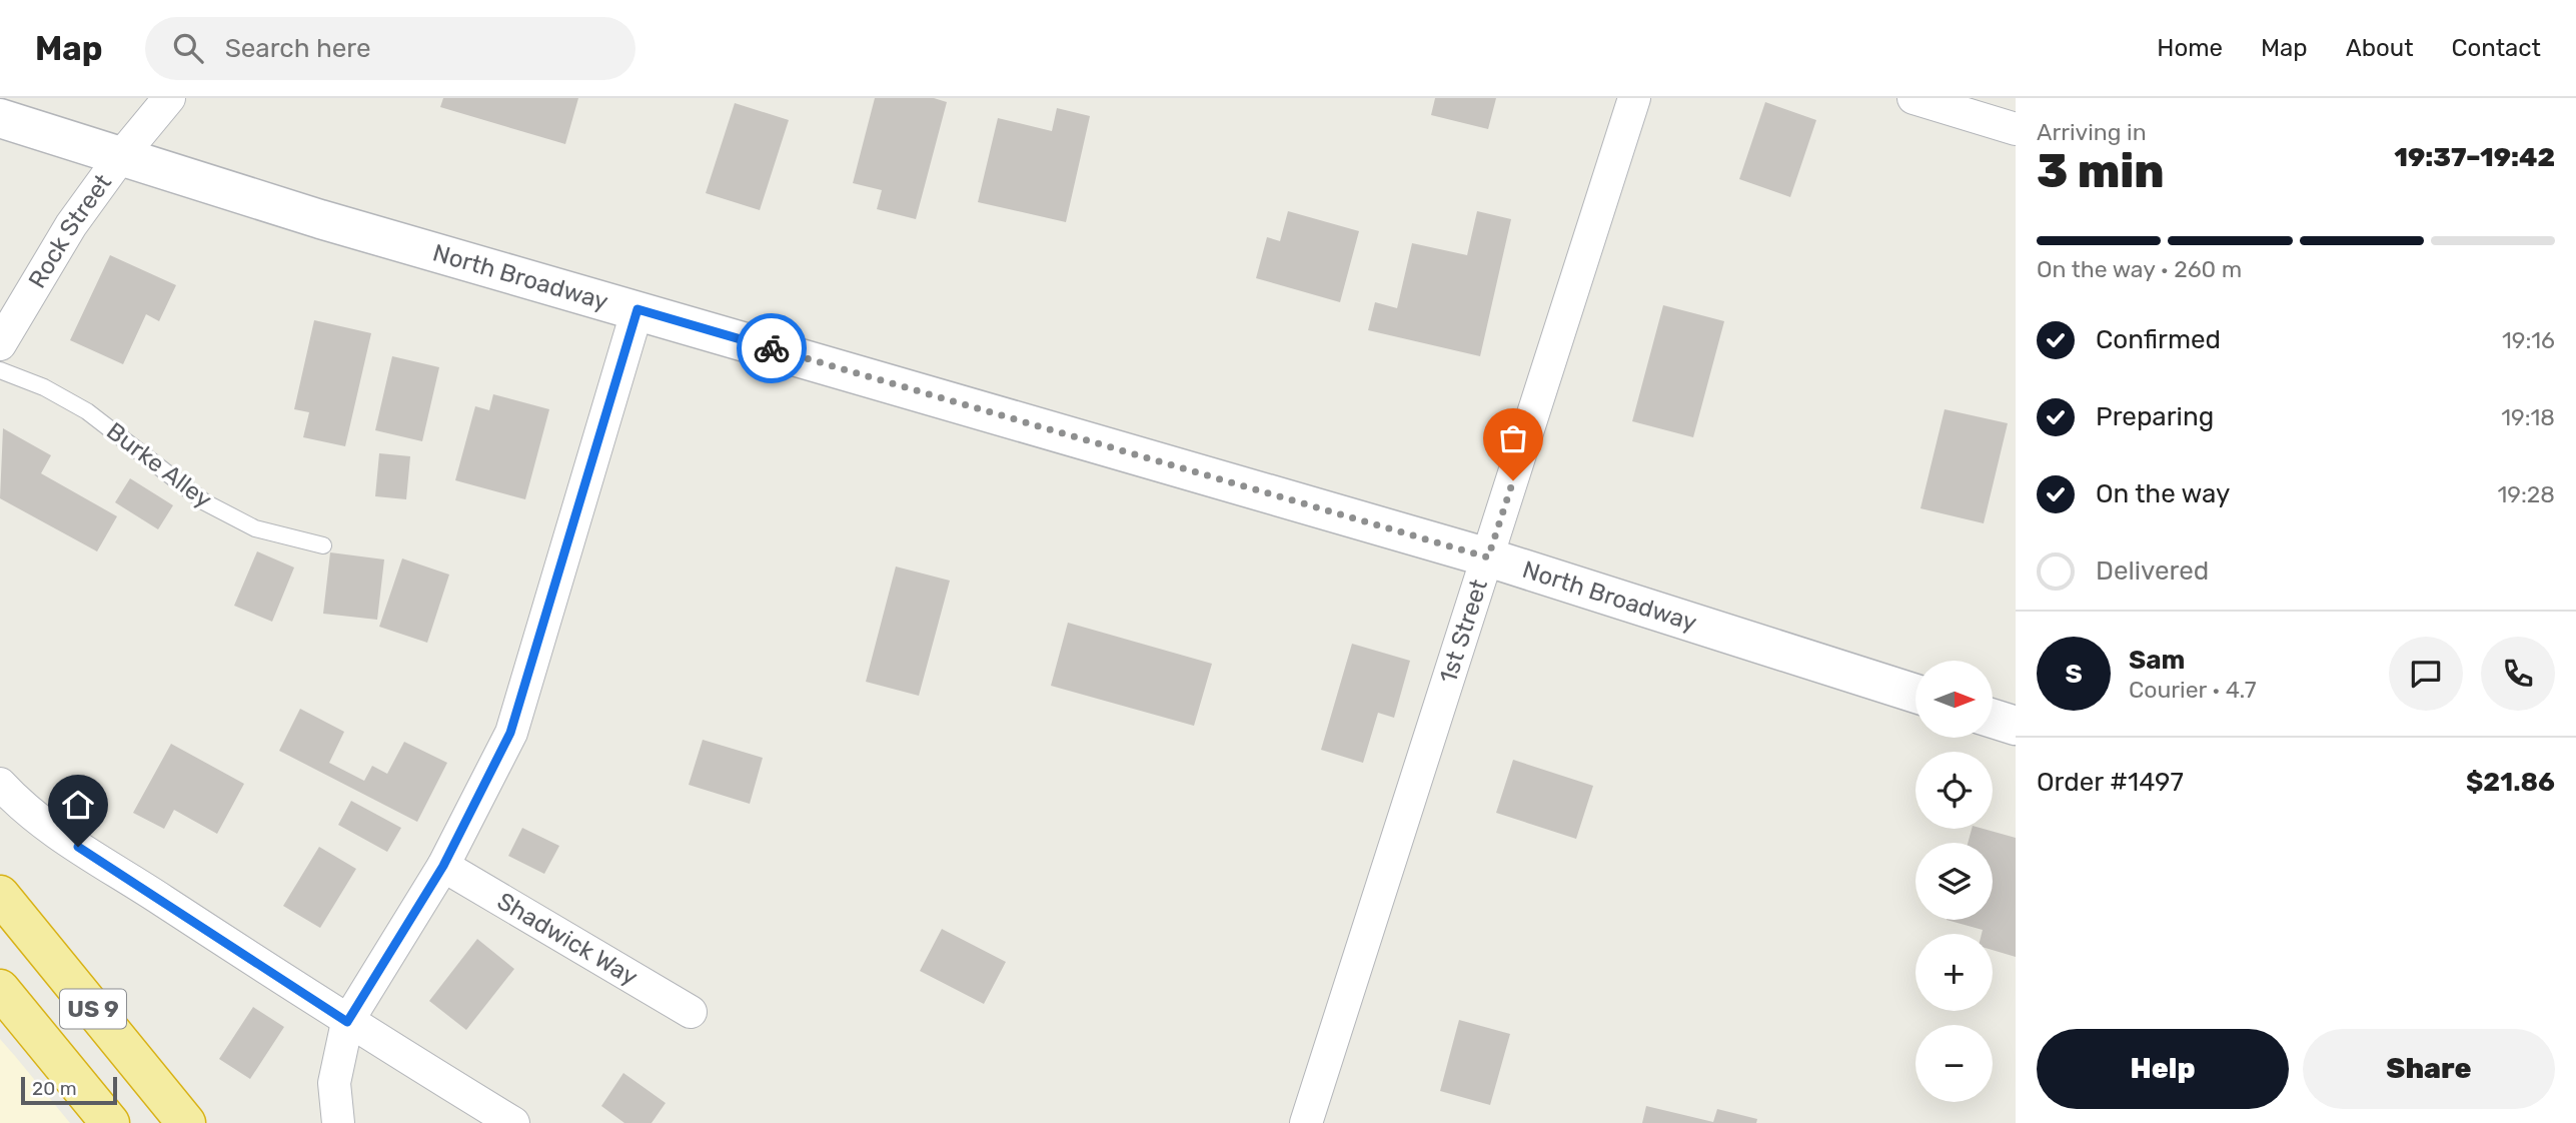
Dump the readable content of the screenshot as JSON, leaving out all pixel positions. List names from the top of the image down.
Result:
{
  "streets": {
    "highway": ["US 9"],
    "street": [
      "Rock Street",
      "North Broadway",
      "1st Street",
      "Shadwick Way"
    ],
    "lane": ["Burke Alley"]
  },
  "crossings": [
    ["Rock Street", "North Broadway"],
    ["North Broadway", "1st Street"]
  ],
  "scale_bar": "20 m",
  "north": "right",
  "page": {
    "header": "Map",
    "search": "Search here",
    "nav": [
      "Home",
      "Map",
      "About",
      "Contact"
    ],
    "heading": ["3 min", "Arriving in", "19:37–19:42"],
    "panel": [
      "Sam",
      "Courier · 4.7",
      "Order #1497",
      "$21.86"
    ],
    "bar": "On the way · 260 m",
    "list": [
      ["Confirmed", "19:16"],
      ["Preparing", "19:18"],
      ["On the way", "19:28"],
      "Delivered"
    ],
    "round": "S",
    "map_buttons": ["+", "−"],
    "buttons": ["Help", "Share"],
    "scale": "20 m"
  }
}
